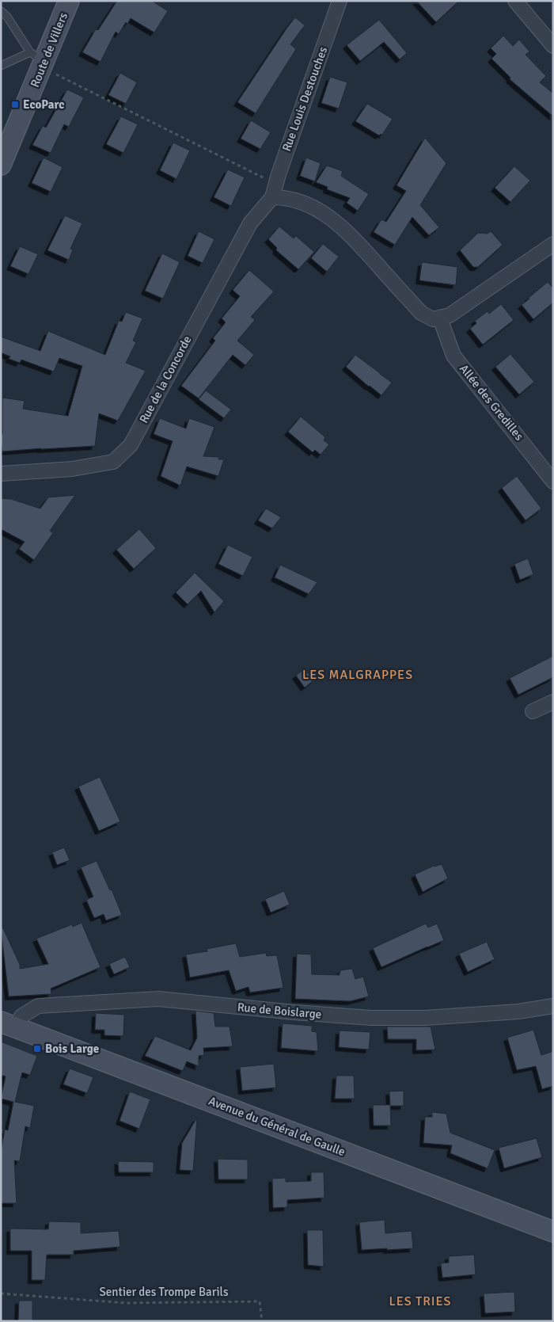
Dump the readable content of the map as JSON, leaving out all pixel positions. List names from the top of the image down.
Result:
{
  "streets": {
    "main road": ["Route de Villers", "Avenue du Général de Gaulle"],
    "street": [
      "Rue Louis Destouches",
      "Rue de la Concorde",
      "Allée des Gredilles",
      "Rue de Boislarge"
    ],
    "path": ["Sentier des Trompe Barils"]
  },
  "crossings": [
    ["Rue Louis Destouches", "Rue de la Concorde"],
    ["Rue de Boislarge", "Avenue du Général de Gaulle"]
  ],
  "districts": ["LES MALGRAPPES", "LES TRIES"],
  "places": {
    "transit": ["EcoParc", "Bois Large"]
  }
}
